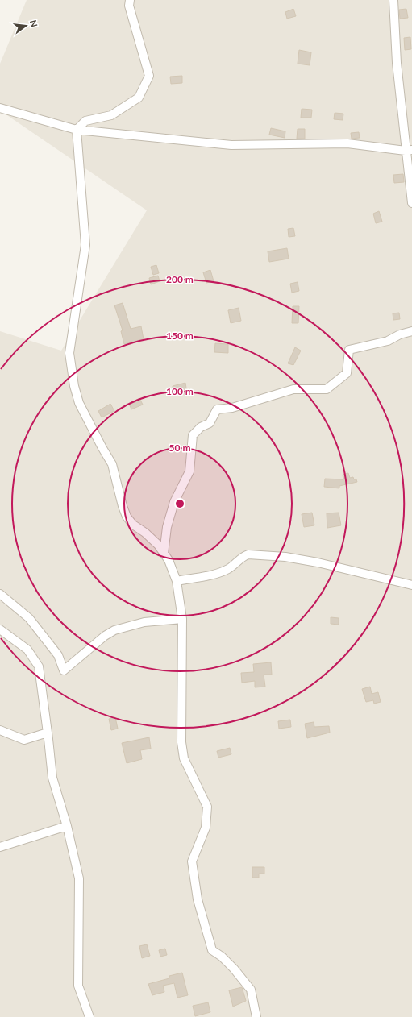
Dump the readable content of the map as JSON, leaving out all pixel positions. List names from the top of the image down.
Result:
{
  "north": "right",
  "rings": [
    "200 m",
    "150 m",
    "100 m",
    "50 m"
  ]
}
